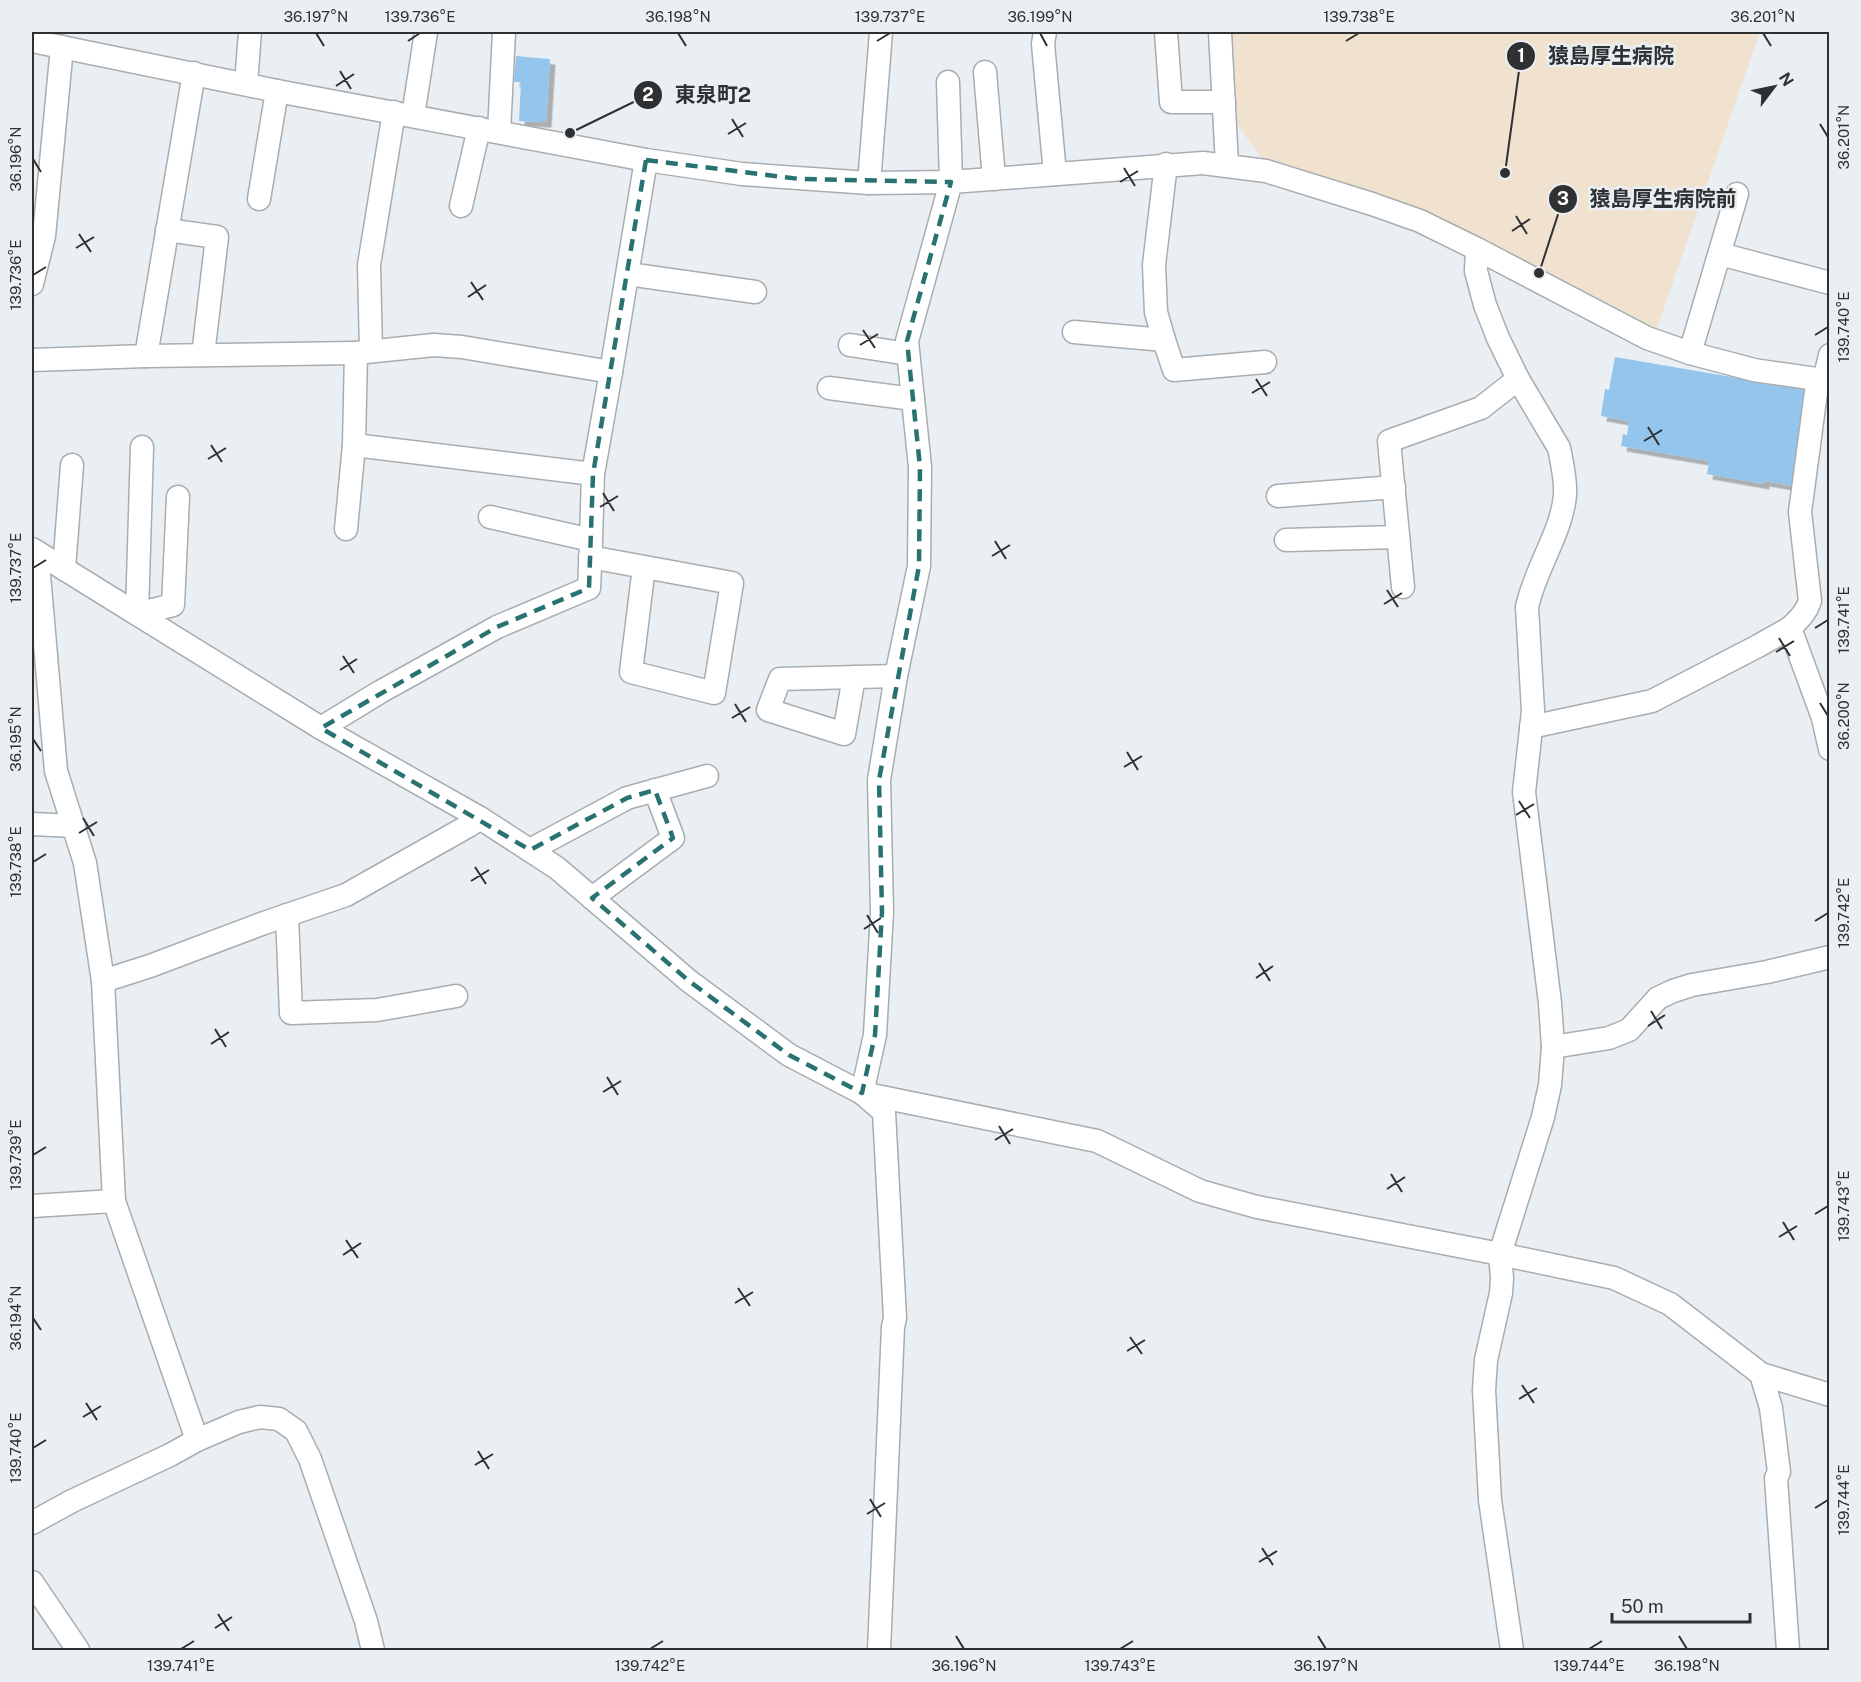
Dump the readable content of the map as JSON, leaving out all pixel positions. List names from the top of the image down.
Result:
{
  "places": ["東泉町2", "猿島厚生病院", "猿島厚生病院前"],
  "scale_bar": "50 m",
  "north": "top right",
  "coordinates": [
    "36.197°N",
    "139.736°E",
    "36.198°N",
    "139.737°E",
    "36.199°N",
    "139.738°E",
    "36.201°N",
    "36.196°N",
    "139.740°E",
    "139.741°E",
    "36.200°N",
    "36.195°N",
    "139.742°E",
    "139.739°E",
    "139.743°E",
    "36.194°N",
    "139.744°E"
  ]
}
